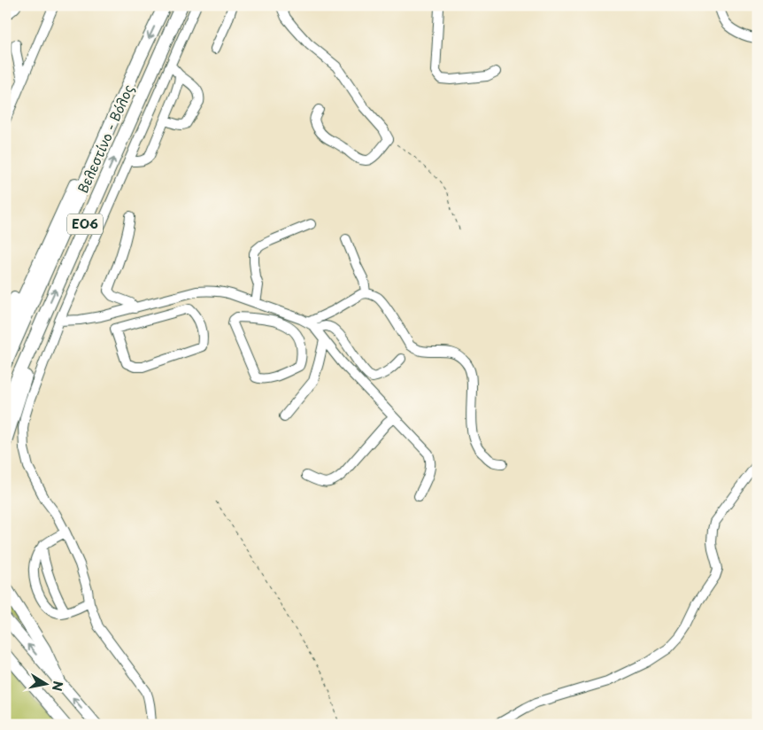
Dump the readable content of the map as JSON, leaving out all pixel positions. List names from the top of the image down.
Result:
{
  "streets": {
    "highway": ["Βελεστίνο - Βόλος", "ΕΟ6"]
  },
  "north": "right"
}
